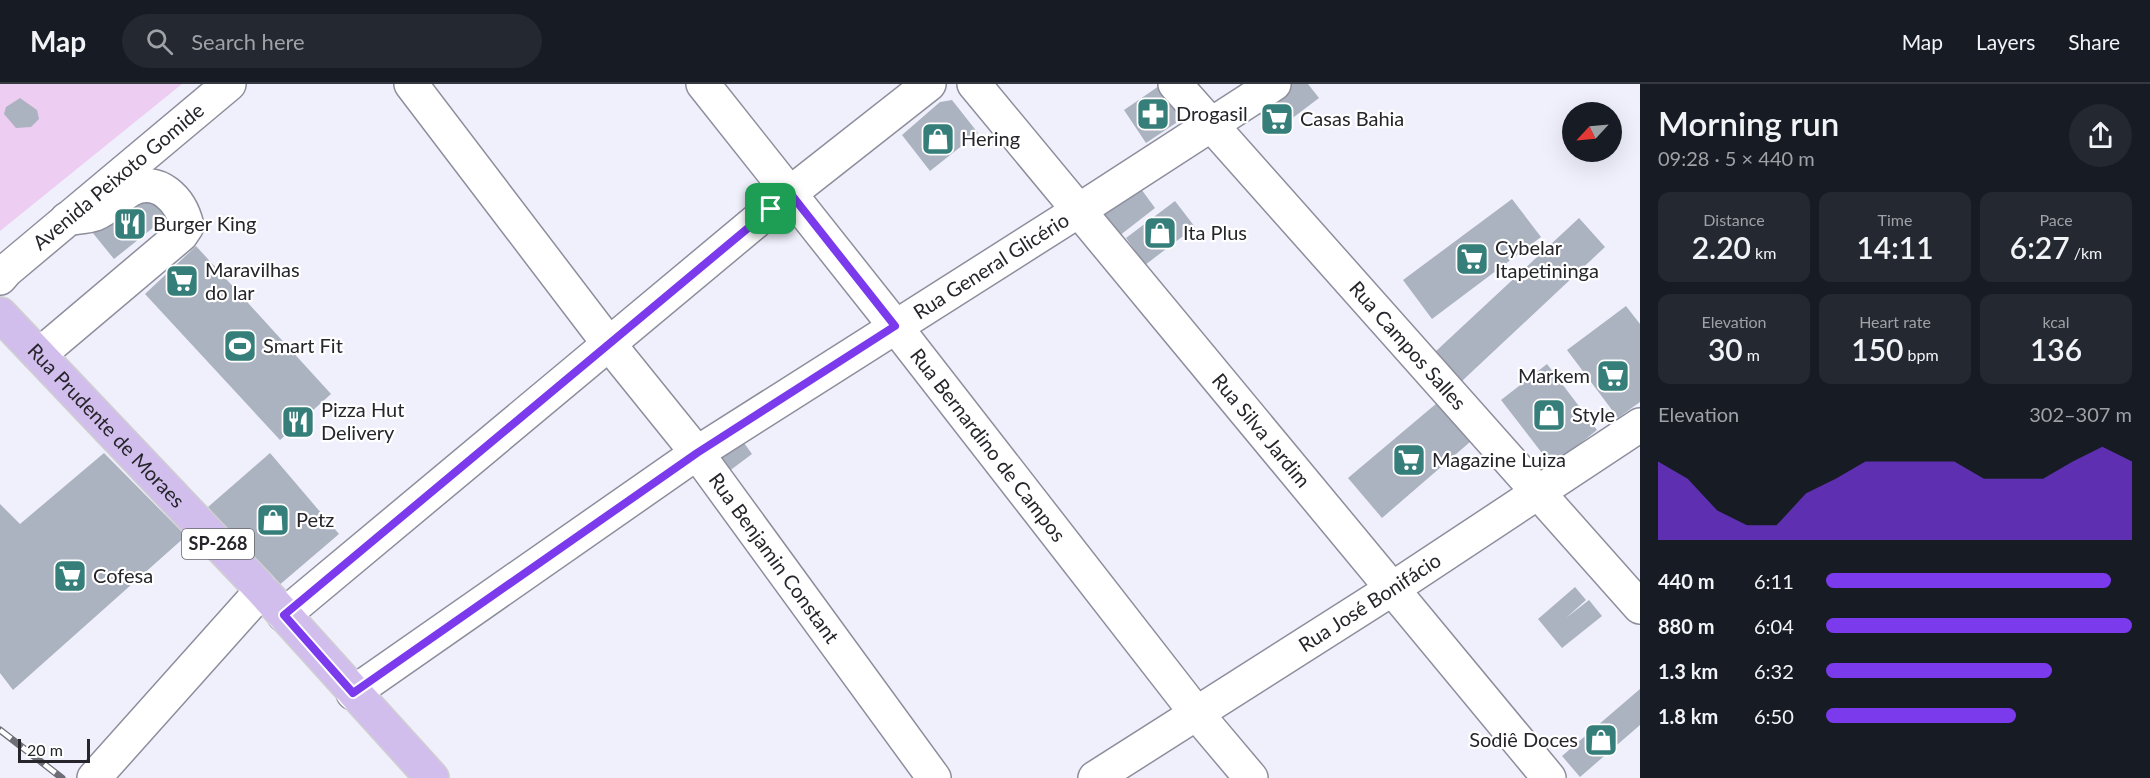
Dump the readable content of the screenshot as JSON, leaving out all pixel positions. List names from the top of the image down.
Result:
{
  "streets": {
    "main road": ["Rua Prudente de Moraes", "SP-268"],
    "street": [
      "Avenida Peixoto Gomide",
      "Rua General Glicério",
      "Rua Campos Salles",
      "Rua Silva Jardim",
      "Rua Bernardino de Campos",
      "Rua Benjamin Constant",
      "Rua José Bonifácio"
    ]
  },
  "crossings": [
    ["Rua General Glicério", "Rua Campos Salles"],
    ["Rua General Glicério", "Rua Prudente de Moraes"],
    ["Rua General Glicério", "Rua Silva Jardim"],
    ["Rua General Glicério", "Rua Bernardino de Campos"],
    ["Rua General Glicério", "Rua Benjamin Constant"],
    ["Rua Campos Salles", "Rua José Bonifácio"],
    ["Rua Silva Jardim", "Rua José Bonifácio"],
    ["Rua Bernardino de Campos", "Rua José Bonifácio"]
  ],
  "places": {
    "pharmacy": ["Drogasil"],
    "supermarket": [
      "Casas Bahia",
      "Cybelar Itapetininga",
      "Maravilhas do lar",
      "Markem",
      "Magazine Luiza",
      "Cofesa"
    ],
    "shop": [
      "Hering",
      "Ita Plus",
      "Style",
      "Petz",
      "Sodiê Doces"
    ],
    "restaurant": ["Burger King", "Pizza Hut Delivery"],
    "sports": ["Smart Fit"]
  },
  "scale_bar": "20 m",
  "north": "bottom left",
  "page": {
    "header": "Map",
    "search": "Search here",
    "nav": ["Map", "Layers", "Share"],
    "heading": ["Morning run", "09:28 · 5 × 440 m"],
    "stats": [
      ["Distance", "2.20 km"],
      ["Time", "14:11"],
      ["Pace", "6:27 /km"],
      ["Elevation", "30 m"],
      ["Heart rate", "150 bpm"],
      ["kcal", "136"]
    ],
    "chart": ["Elevation", "302–307 m"],
    "list": [
      {
        "name": "440 m",
        "note": "6:11"
      },
      {
        "name": "880 m",
        "note": "6:04"
      },
      {
        "name": "1.3 km",
        "note": "6:32"
      },
      {
        "name": "1.8 km",
        "note": "6:50"
      }
    ],
    "scale": "20 m"
  }
}
